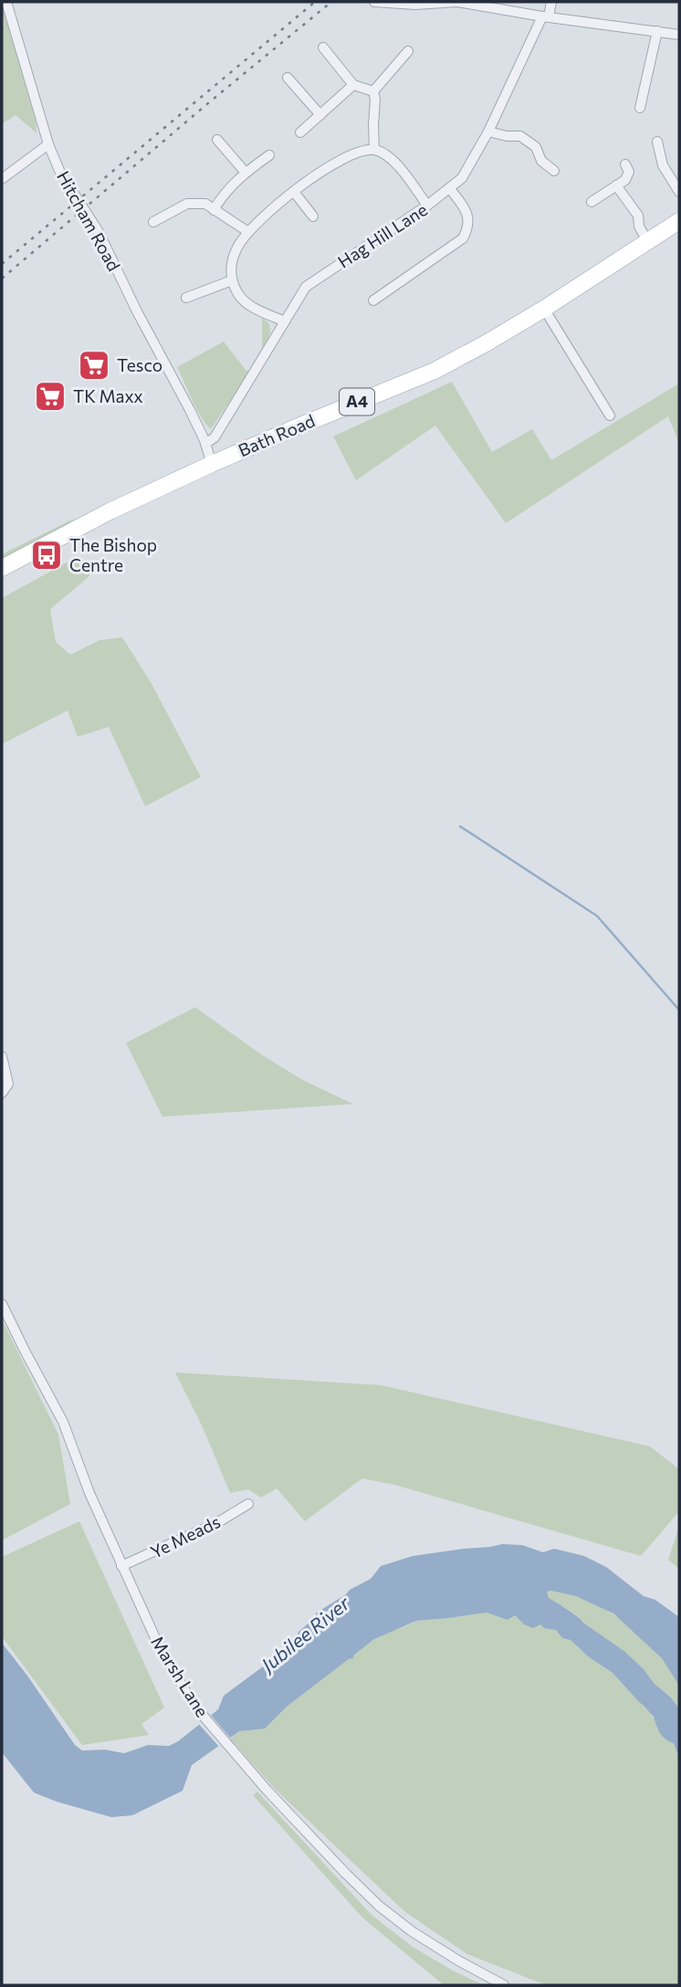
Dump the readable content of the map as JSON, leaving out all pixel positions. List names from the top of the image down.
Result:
{
  "streets": {
    "main road": ["A4", "Bath Road"],
    "street": [
      "Hitcham Road",
      "Hag Hill Lane",
      "Ye Meads",
      "Marsh Lane"
    ]
  },
  "crossings": [
    ["Hitcham Road", "Hag Hill Lane"],
    ["Hitcham Road", "Bath Road"],
    ["Ye Meads", "Marsh Lane"]
  ],
  "water": ["Jubilee River"],
  "places": {
    "supermarket": ["Tesco", "TK Maxx"],
    "bus stop": ["The Bishop Centre"]
  }
}
